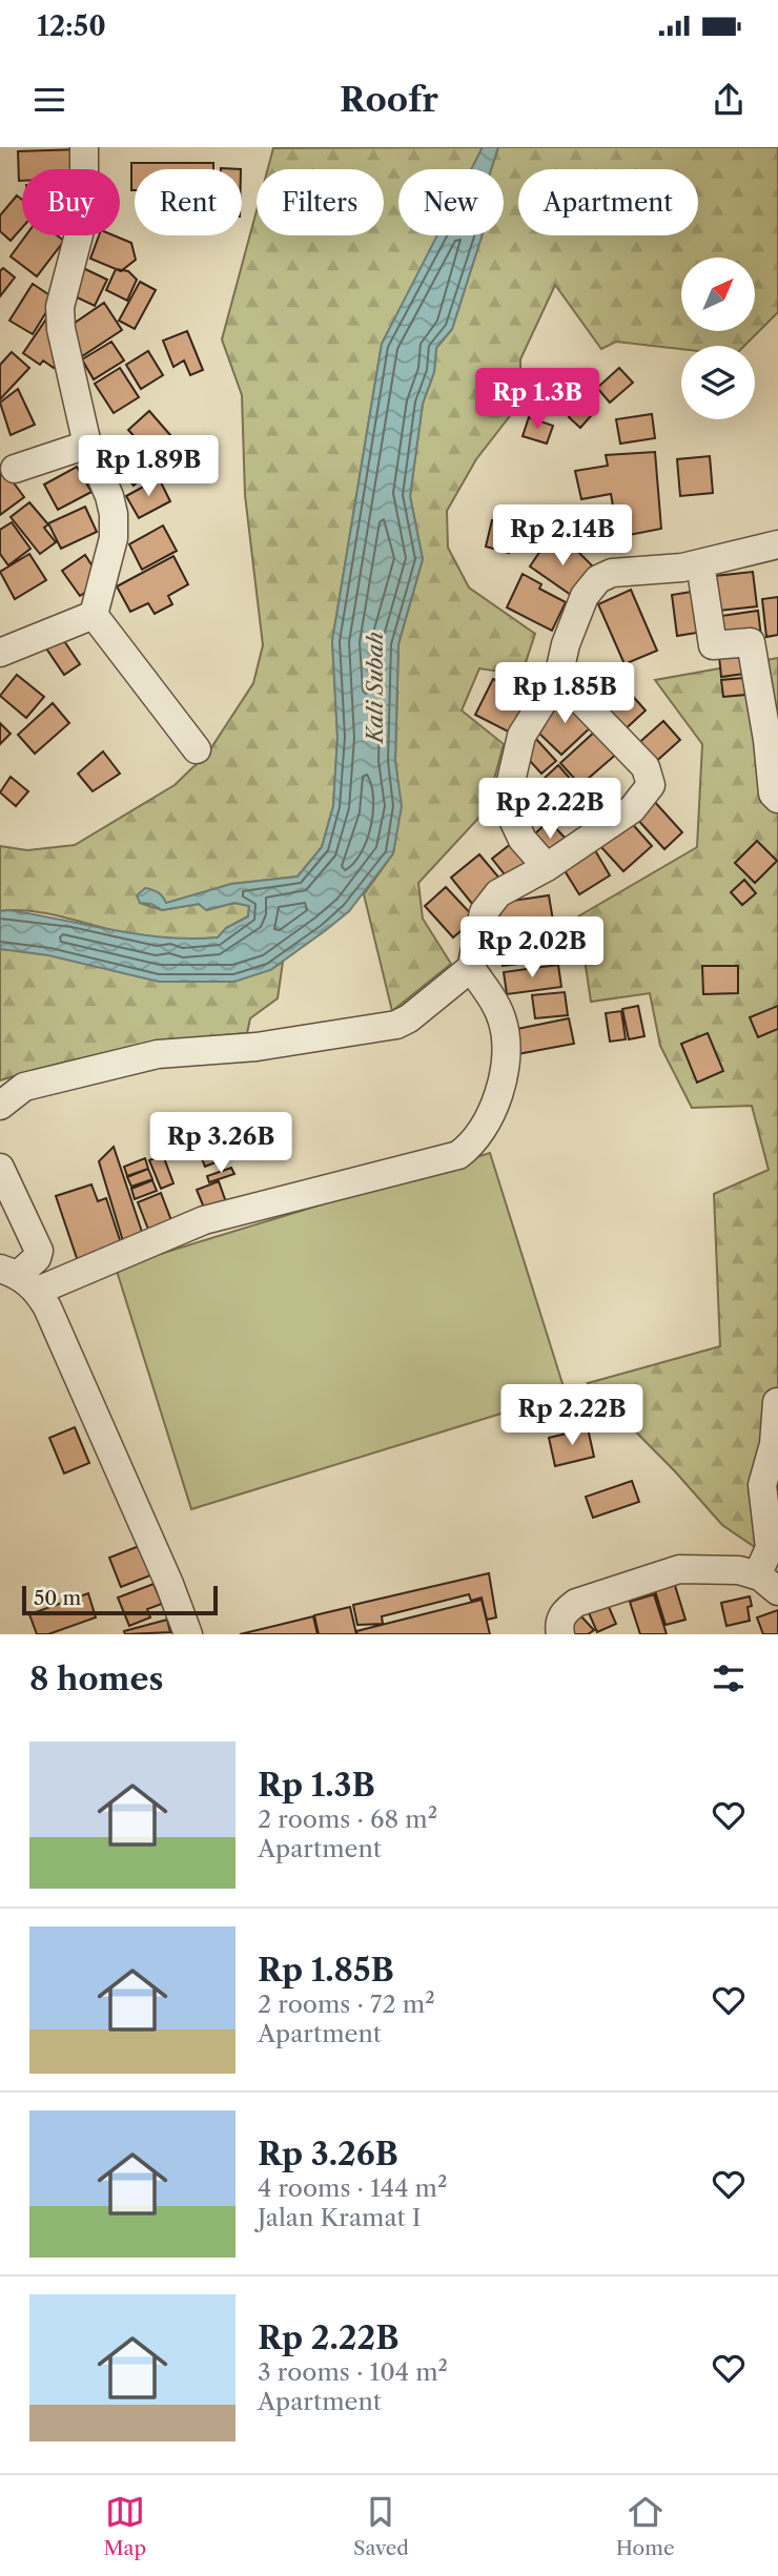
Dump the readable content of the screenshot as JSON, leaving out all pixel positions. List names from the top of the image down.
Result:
{
  "water": ["Kali Subah"],
  "scale_bar": "50 m",
  "north": "top right",
  "page": {
    "status": "12:50",
    "header": "Roofr",
    "chip": [
      "Buy",
      "Rent",
      "Filters",
      "New",
      "Apartment"
    ],
    "price": [
      "Rp 1.3B",
      "Rp 1.89B",
      "Rp 2.14B",
      "Rp 1.85B",
      "Rp 2.22B",
      "Rp 2.02B",
      "Rp 3.26B",
      "Rp 2.22B"
    ],
    "scale": "50 m",
    "heading": "8 homes",
    "list": [
      {
        "name": "Rp 1.3B",
        "note": "2 rooms · 68 m² · Apartment"
      },
      {
        "name": "Rp 1.85B",
        "note": "2 rooms · 72 m² · Apartment"
      },
      {
        "name": "Rp 3.26B",
        "note": "4 rooms · 144 m² · Jalan Kramat I"
      },
      {
        "name": "Rp 2.22B",
        "note": "3 rooms · 104 m² · Apartment"
      }
    ],
    "tabs": ["Map", "Saved", "Home"]
  }
}
